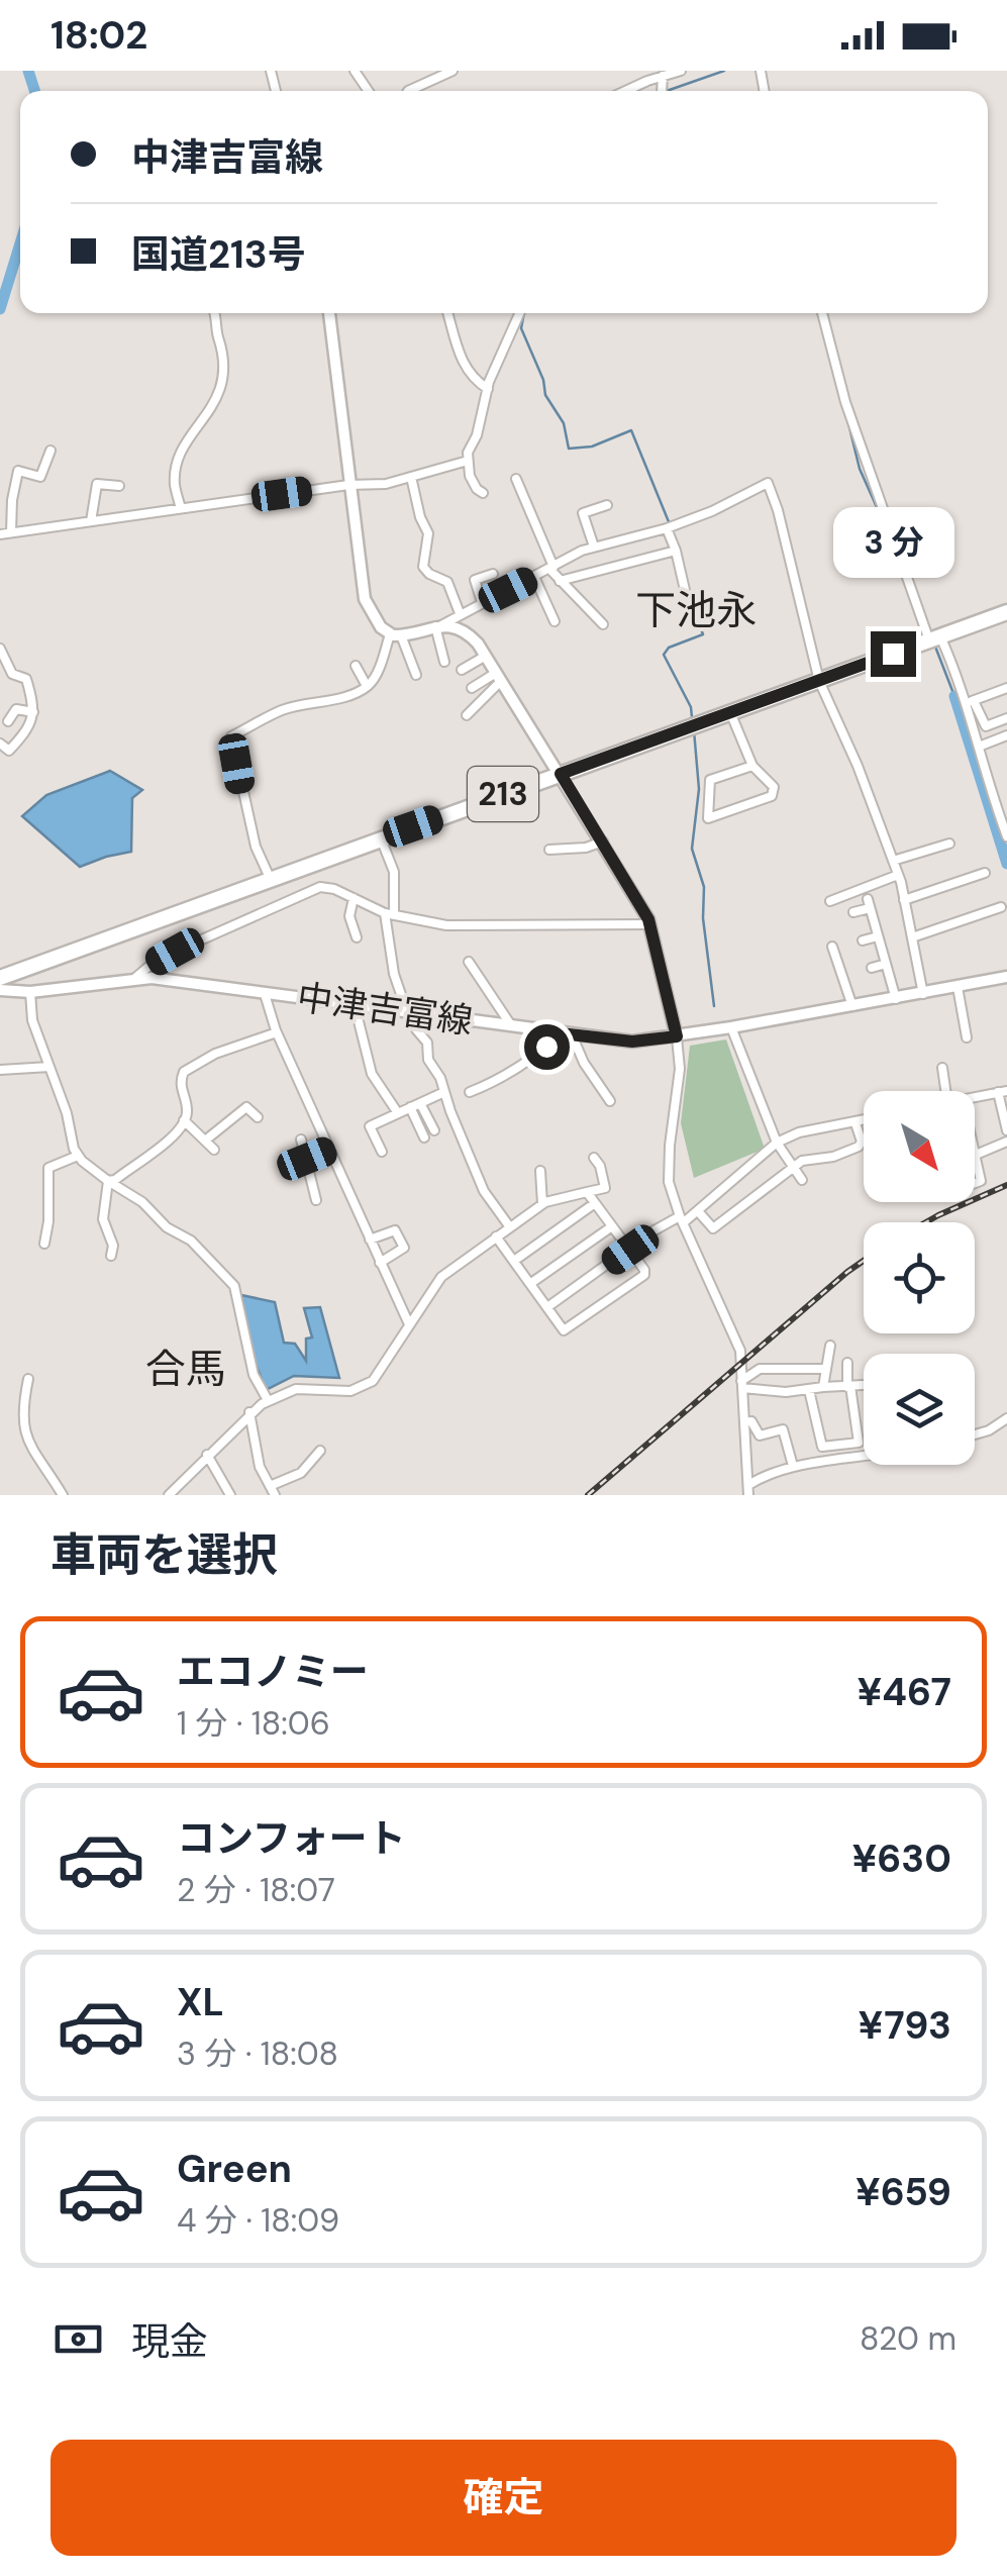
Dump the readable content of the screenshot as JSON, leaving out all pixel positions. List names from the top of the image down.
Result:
{
  "streets": {
    "highway": ["213"],
    "main road": ["中津吉富線"]
  },
  "districts": ["下池永", "合馬"],
  "north": "bottom right",
  "page": {
    "status": "18:02",
    "banner": ["中津吉富線", "国道213号"],
    "bubble": "3 分",
    "heading": "車両を選択",
    "list": [
      {
        "name": "エコノミー",
        "note": "1 分 · 18:06",
        "value": "¥467"
      },
      {
        "name": "コンフォート",
        "note": "2 分 · 18:07",
        "value": "¥630"
      },
      {
        "name": "XL",
        "note": "3 分 · 18:08",
        "value": "¥793"
      },
      {
        "name": "Green",
        "note": "4 分 · 18:09",
        "value": "¥659"
      }
    ],
    "pay": ["現金", "820 m"],
    "buttons": "確定"
  }
}
